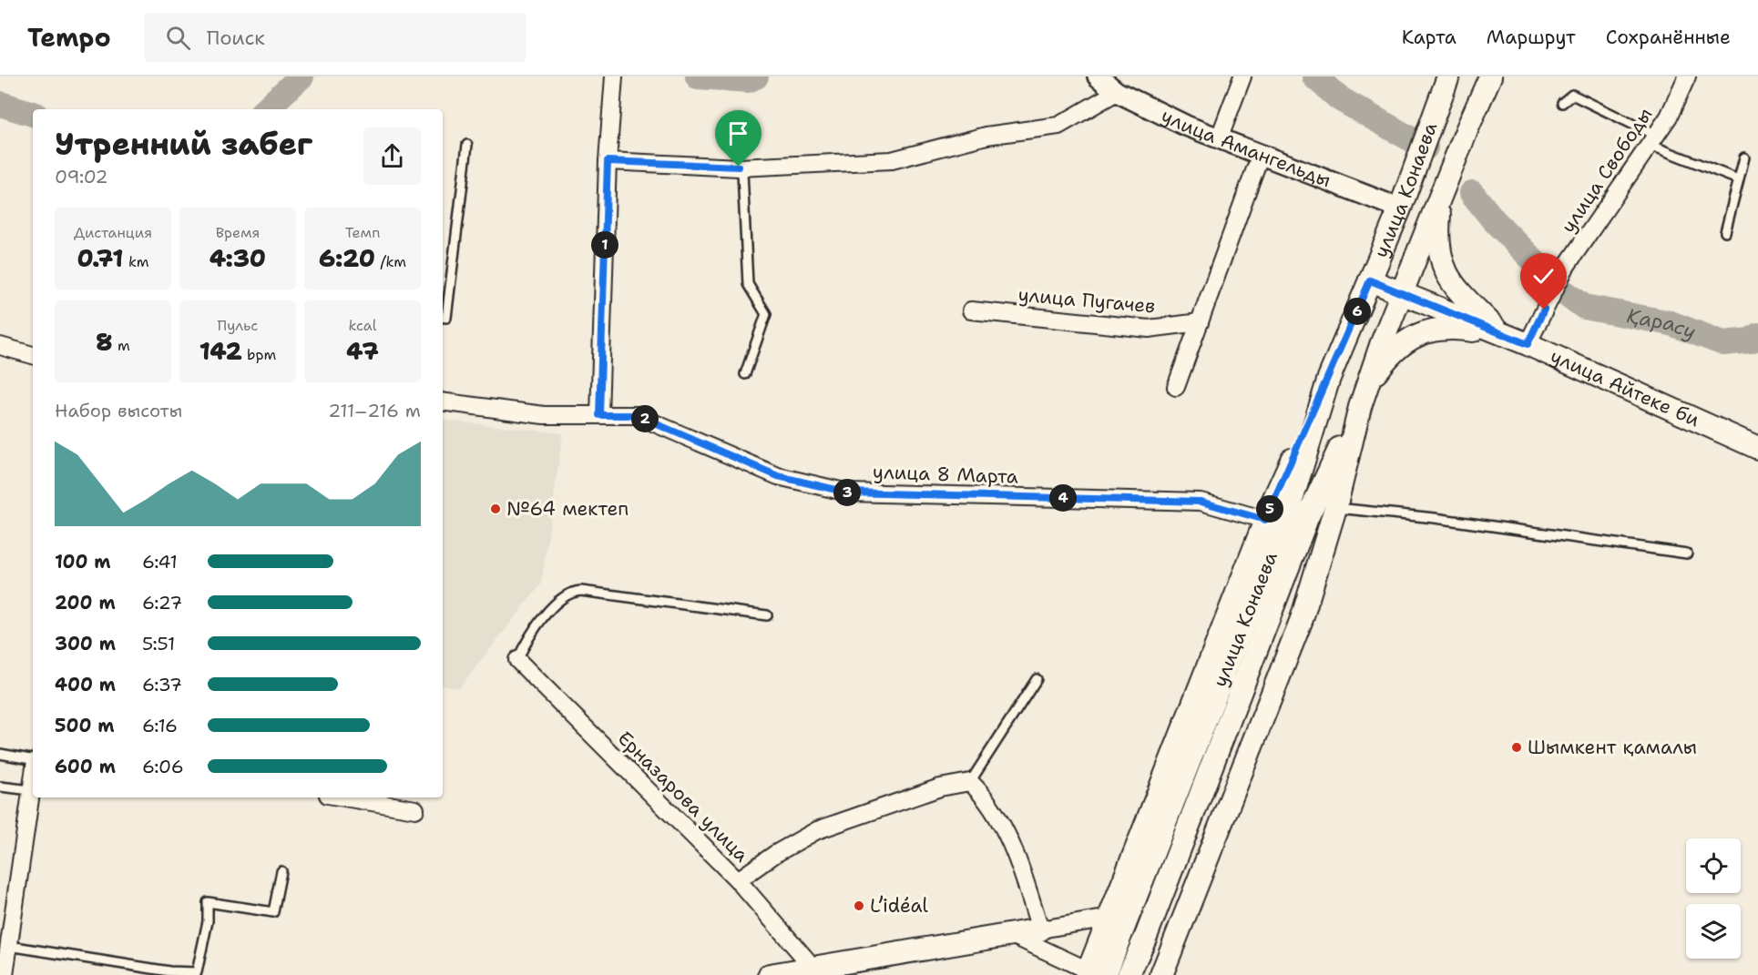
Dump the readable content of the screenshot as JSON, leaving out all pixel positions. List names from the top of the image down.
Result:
{
  "streets": {
    "main road": ["улица Конаева", "улица Айтеке би"],
    "street": [
      "улица Амангельды",
      "улица Свободы",
      "улица Пугачев",
      "улица 8 Марта",
      "Ерназарова улица"
    ]
  },
  "crossings": [
    ["улица Амангельды", "улица Конаева"],
    ["улица Свободы", "улица Айтеке би"],
    ["улица Конаева", "улица Айтеке би"]
  ],
  "water": ["Қарасу"],
  "places": ["№64 мектеп", "Шымкент қамалы", "L’idéal"],
  "page": {
    "header": "Tempo",
    "search": "Поиск",
    "nav": ["Карта", "Маршрут", "Сохранённые"],
    "heading": ["Утренний забег", "09:02"],
    "stats": [
      ["Дистанция", "0.71 km"],
      ["Время", "4:30"],
      ["Темп", "6:20 /km"],
      ["8 m"],
      ["Пульс", "142 bpm"],
      ["kcal", "47"]
    ],
    "pins": [
      "1",
      "6",
      "2",
      "3",
      "4",
      "5"
    ],
    "chart": ["Набор высоты", "211–216 m"],
    "list": [
      {
        "name": "100 m",
        "note": "6:41"
      },
      {
        "name": "200 m",
        "note": "6:27"
      },
      {
        "name": "300 m",
        "note": "5:51"
      },
      {
        "name": "400 m",
        "note": "6:37"
      },
      {
        "name": "500 m",
        "note": "6:16"
      },
      {
        "name": "600 m",
        "note": "6:06"
      }
    ]
  }
}
